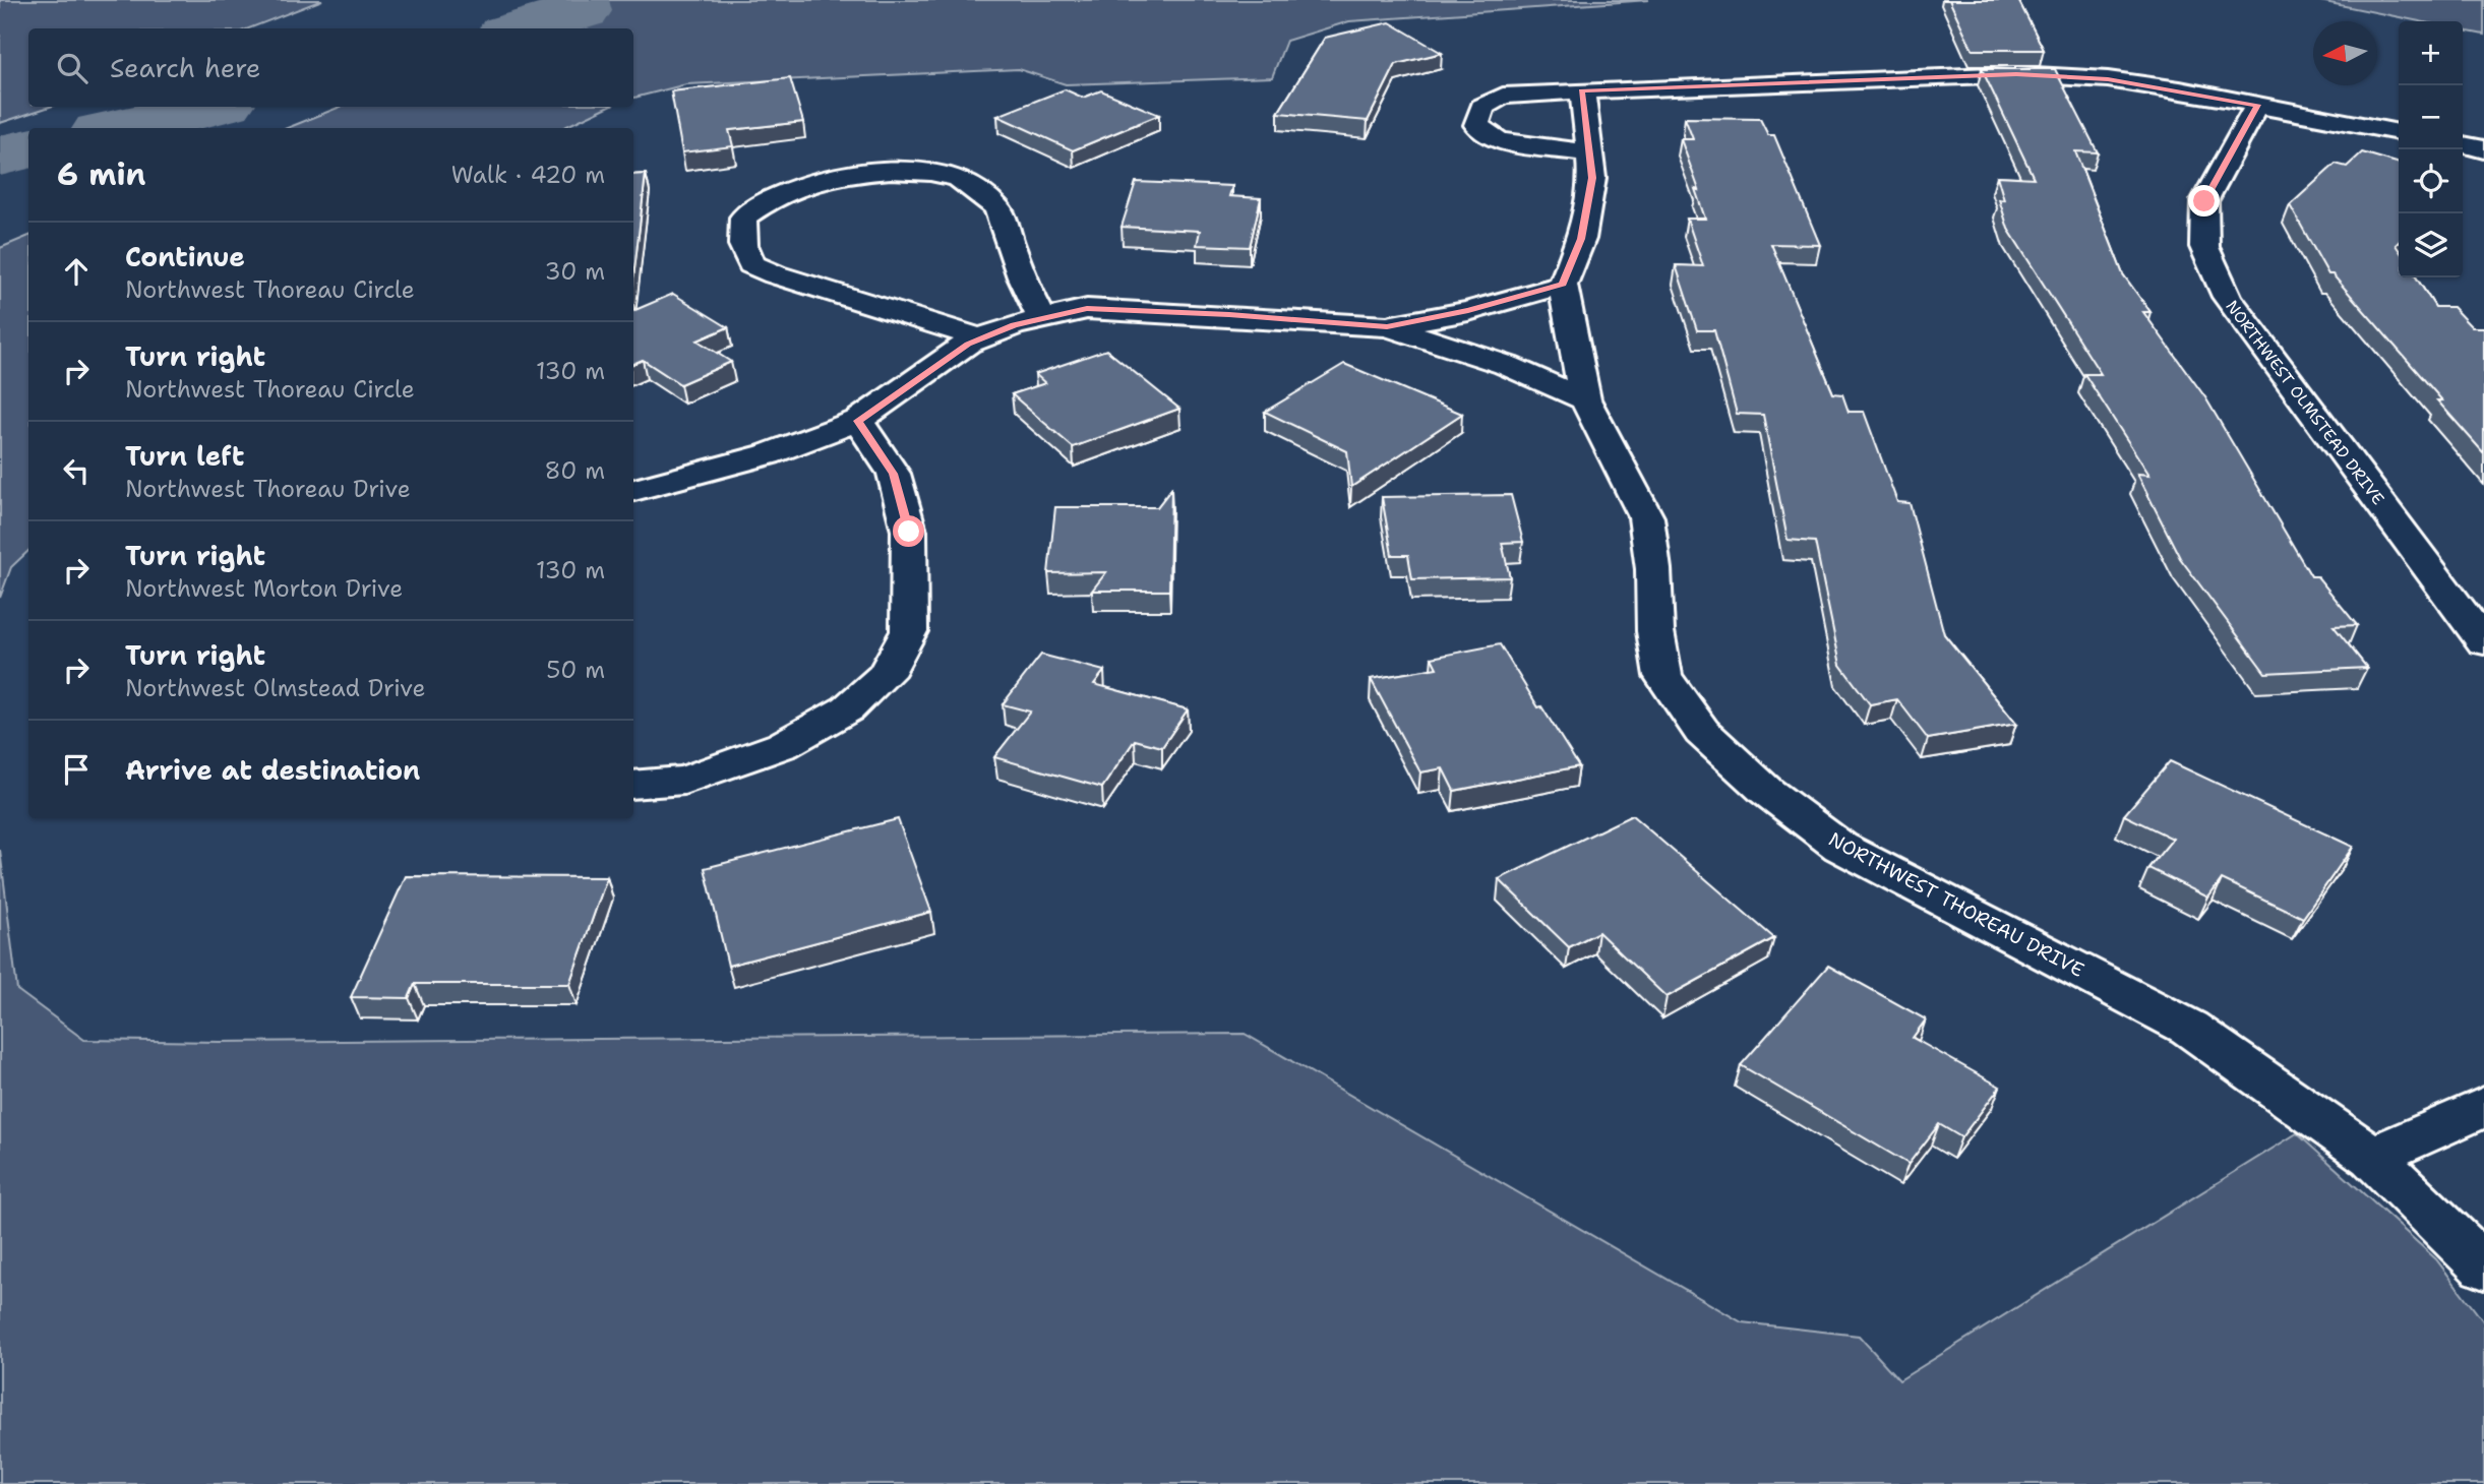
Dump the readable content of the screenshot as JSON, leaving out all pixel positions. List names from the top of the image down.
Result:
{
  "streets": {
    "street": ["NORTHWEST OLMSTEAD DRIVE", "NORTHWEST THOREAU DRIVE"]
  },
  "north": "left",
  "page": {
    "map_buttons": ["+", "−"],
    "search": "Search here",
    "heading": ["6 min", "Walk · 420 m"],
    "list": [
      ["Continue", "Northwest Thoreau Circle", "30 m"],
      ["Turn right", "Northwest Thoreau Circle", "130 m"],
      ["Turn left", "Northwest Thoreau Drive", "80 m"],
      ["Turn right", "Northwest Morton Drive", "130 m"],
      ["Turn right", "Northwest Olmstead Drive", "50 m"],
      "Arrive at destination"
    ]
  }
}
